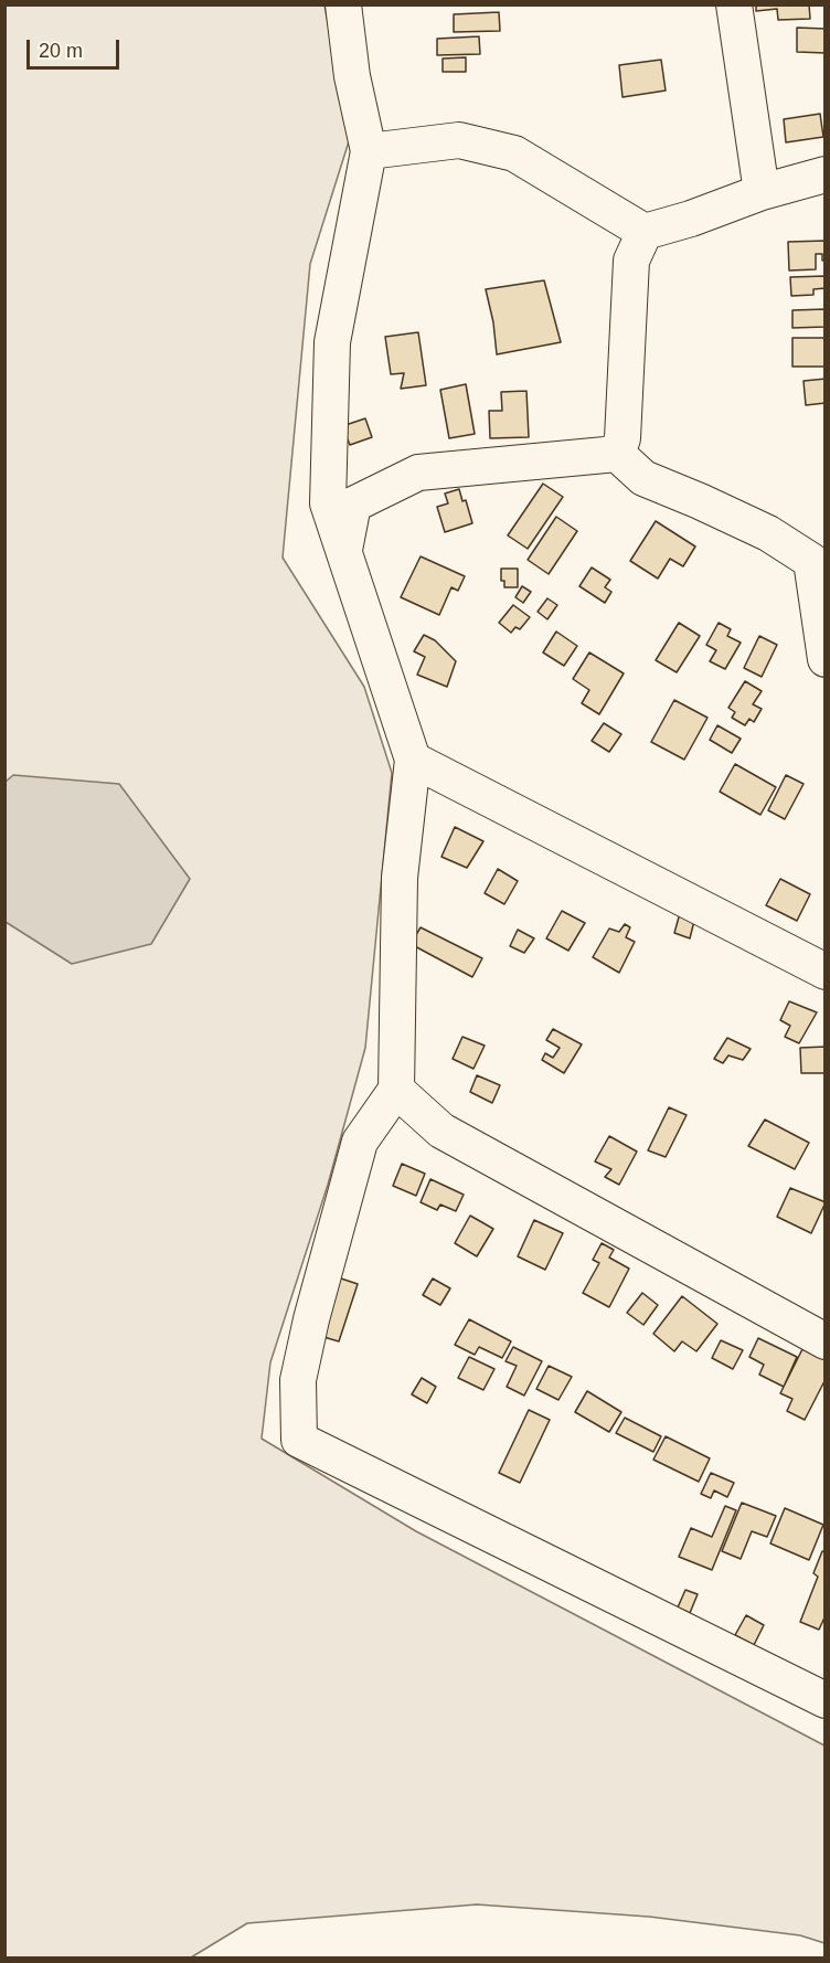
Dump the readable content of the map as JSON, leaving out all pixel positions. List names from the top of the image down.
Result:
{
  "scale_bar": "20 m"
}
